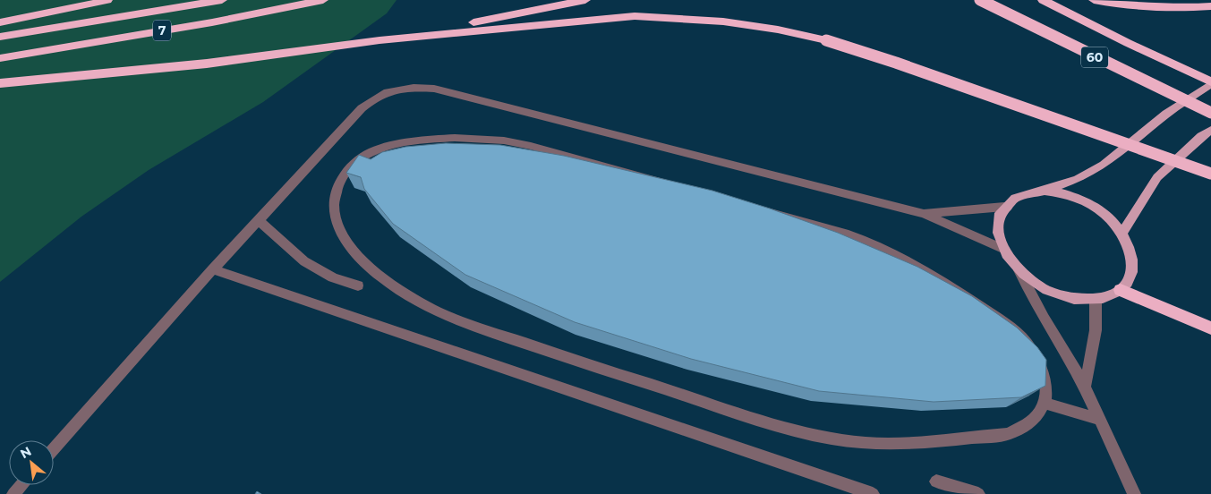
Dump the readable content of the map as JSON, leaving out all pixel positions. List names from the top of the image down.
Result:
{
  "streets": {
    "highway": ["7", "60"]
  },
  "north": "top left"
}
